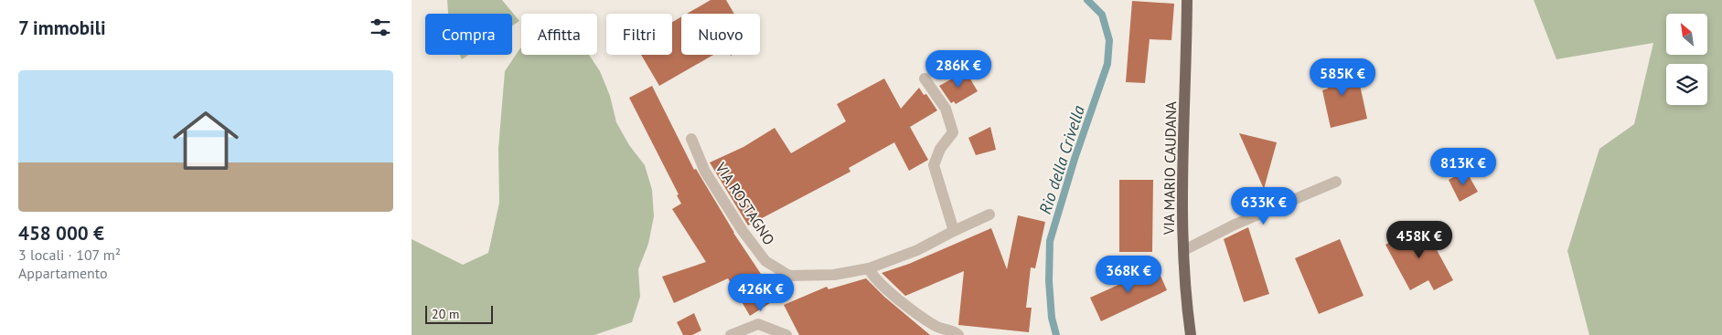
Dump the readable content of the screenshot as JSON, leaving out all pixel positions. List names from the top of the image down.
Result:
{
  "streets": {
    "main road": ["VIA MARIO CAUDANA"],
    "street": ["VIA ROSTAGNO"]
  },
  "water": ["Rio della Crivella"],
  "scale_bar": "20 m",
  "north": "top left",
  "page": {
    "heading": "7 immobili",
    "chip": [
      "Compra",
      "Affitta",
      "Filtri",
      "Nuovo"
    ],
    "price": [
      "286K €",
      "585K €",
      "813K €",
      "633K €",
      "458K €",
      "368K €",
      "426K €"
    ],
    "list": [
      {
        "name": "458 000 €",
        "note": "3 locali · 107 m² · Appartamento"
      }
    ],
    "scale": "20 m"
  }
}
